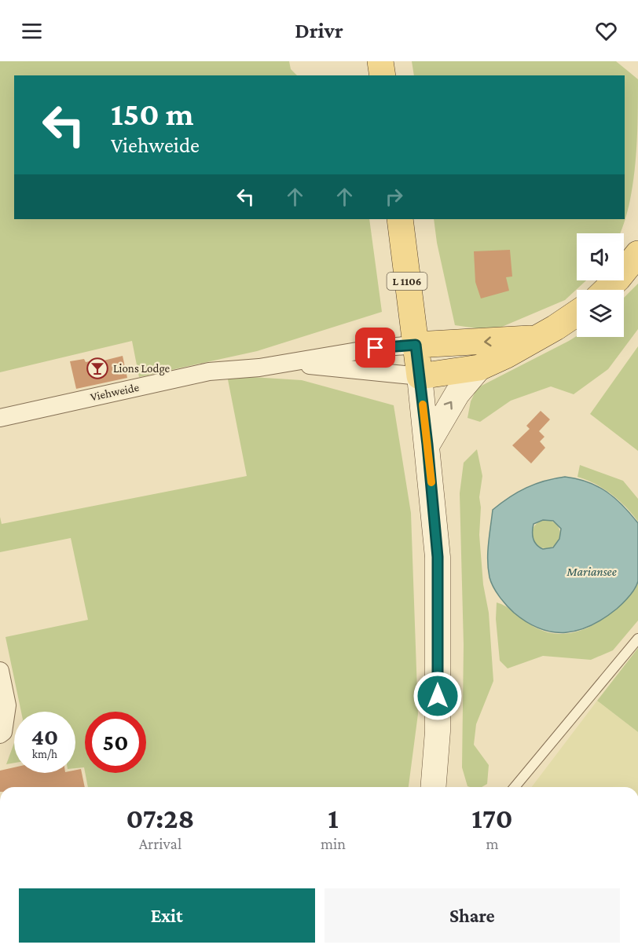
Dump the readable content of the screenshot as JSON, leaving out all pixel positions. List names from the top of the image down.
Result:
{
  "streets": {
    "main road": ["L 1106"],
    "street": ["Viehweide"]
  },
  "crossings": [
    ["L 1106", "Viehweide"]
  ],
  "water": ["Mariansee"],
  "places": {
    "bar": ["Lions Lodge"]
  },
  "page": {
    "header": "Drivr",
    "turn": ["150 m", "Viehweide"],
    "speed": "40 km/h",
    "limit": "50",
    "eta": [
      "07:28",
      "Arrival",
      "1",
      "min",
      "170",
      "m"
    ],
    "buttons": ["Exit", "Share"]
  }
}
